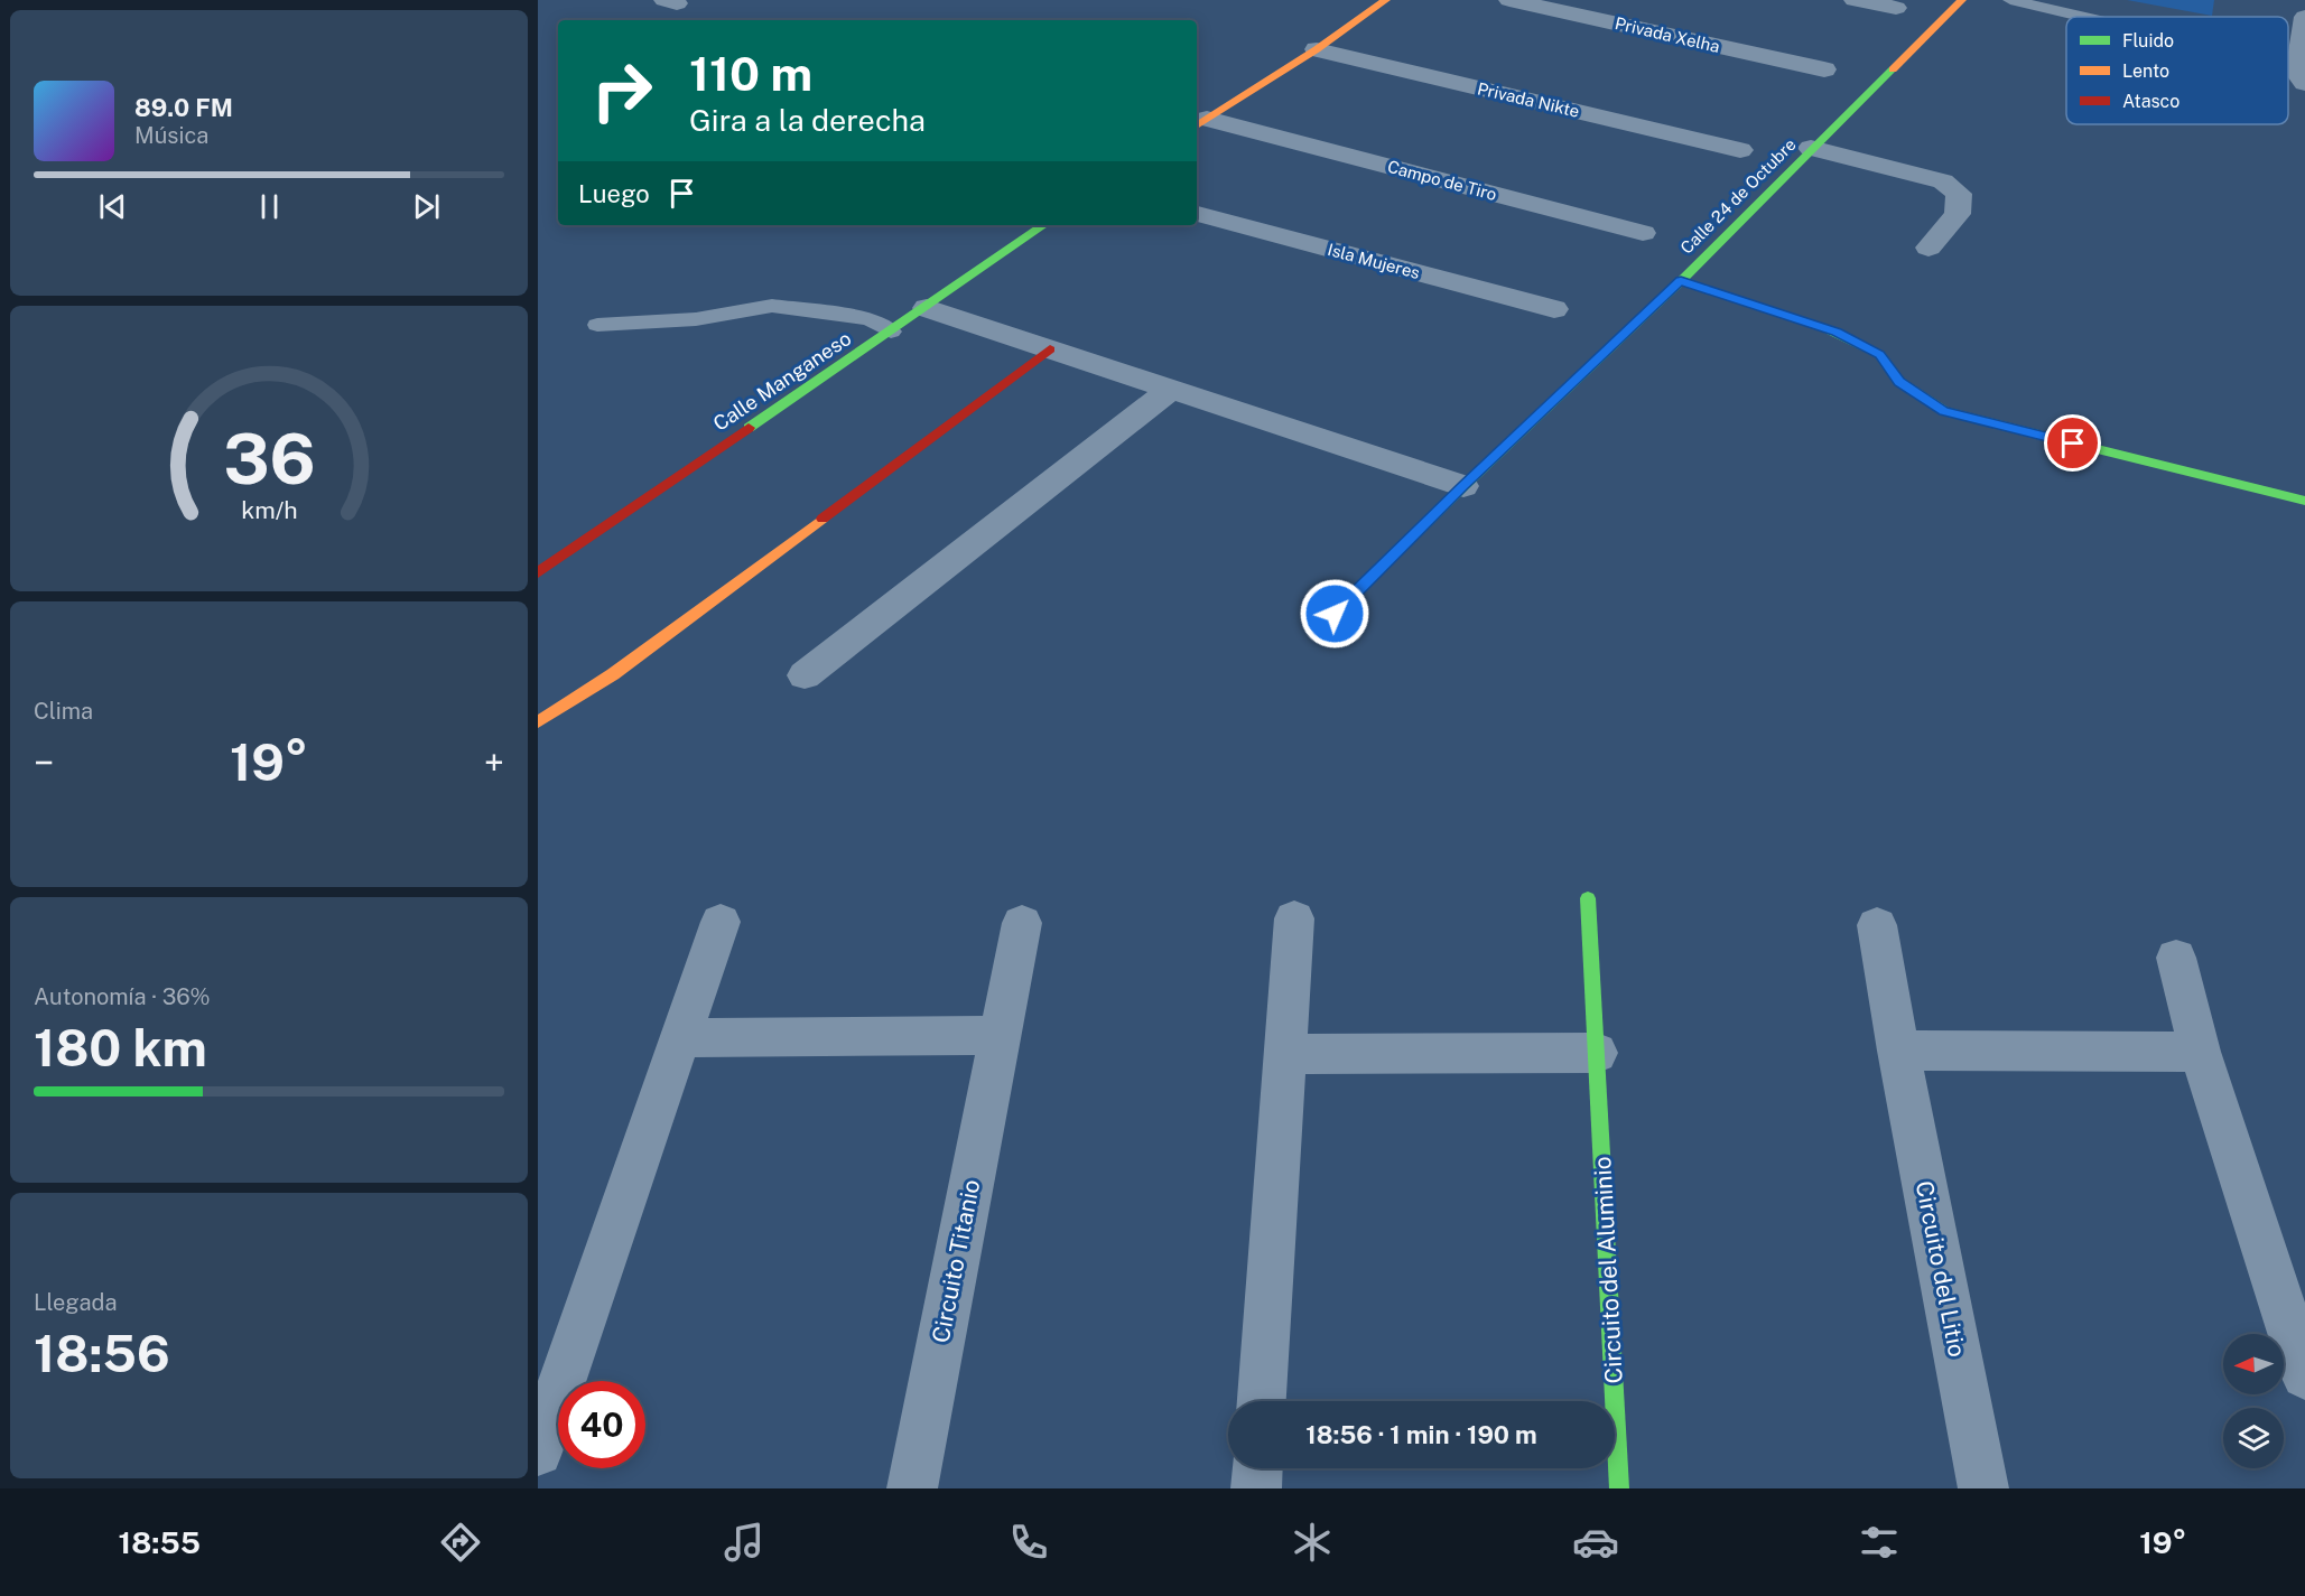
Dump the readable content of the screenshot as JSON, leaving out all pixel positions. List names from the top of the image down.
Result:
{
  "streets": {
    "street": [
      "Privada Xelha",
      "Privada Nikte",
      "Campo de Tiro",
      "Calle 24 de Octubre",
      "Isla Mujeres",
      "Calle Manganeso",
      "Circuito Titanio",
      "Circuito del Litio",
      "Circuito del Aluminio"
    ]
  },
  "legend": ["Fluido", "Lento", "Atasco"],
  "north": "left",
  "page": {
    "turn": ["110 m", "Gira a la derecha"],
    "song": ["89.0 FM", "Música"],
    "then": "Luego",
    "tile": [
      "Clima",
      ["Autonomía · 36%", "180 km"],
      ["Llegada", "18:56"]
    ],
    "heat": ["−", "19°", "+"],
    "limit": "40",
    "trip": "18:56 · 1 min · 190 m",
    "tabs": ["18:55", "19°"],
    "gauge": ["36", "km/h"]
  }
}
